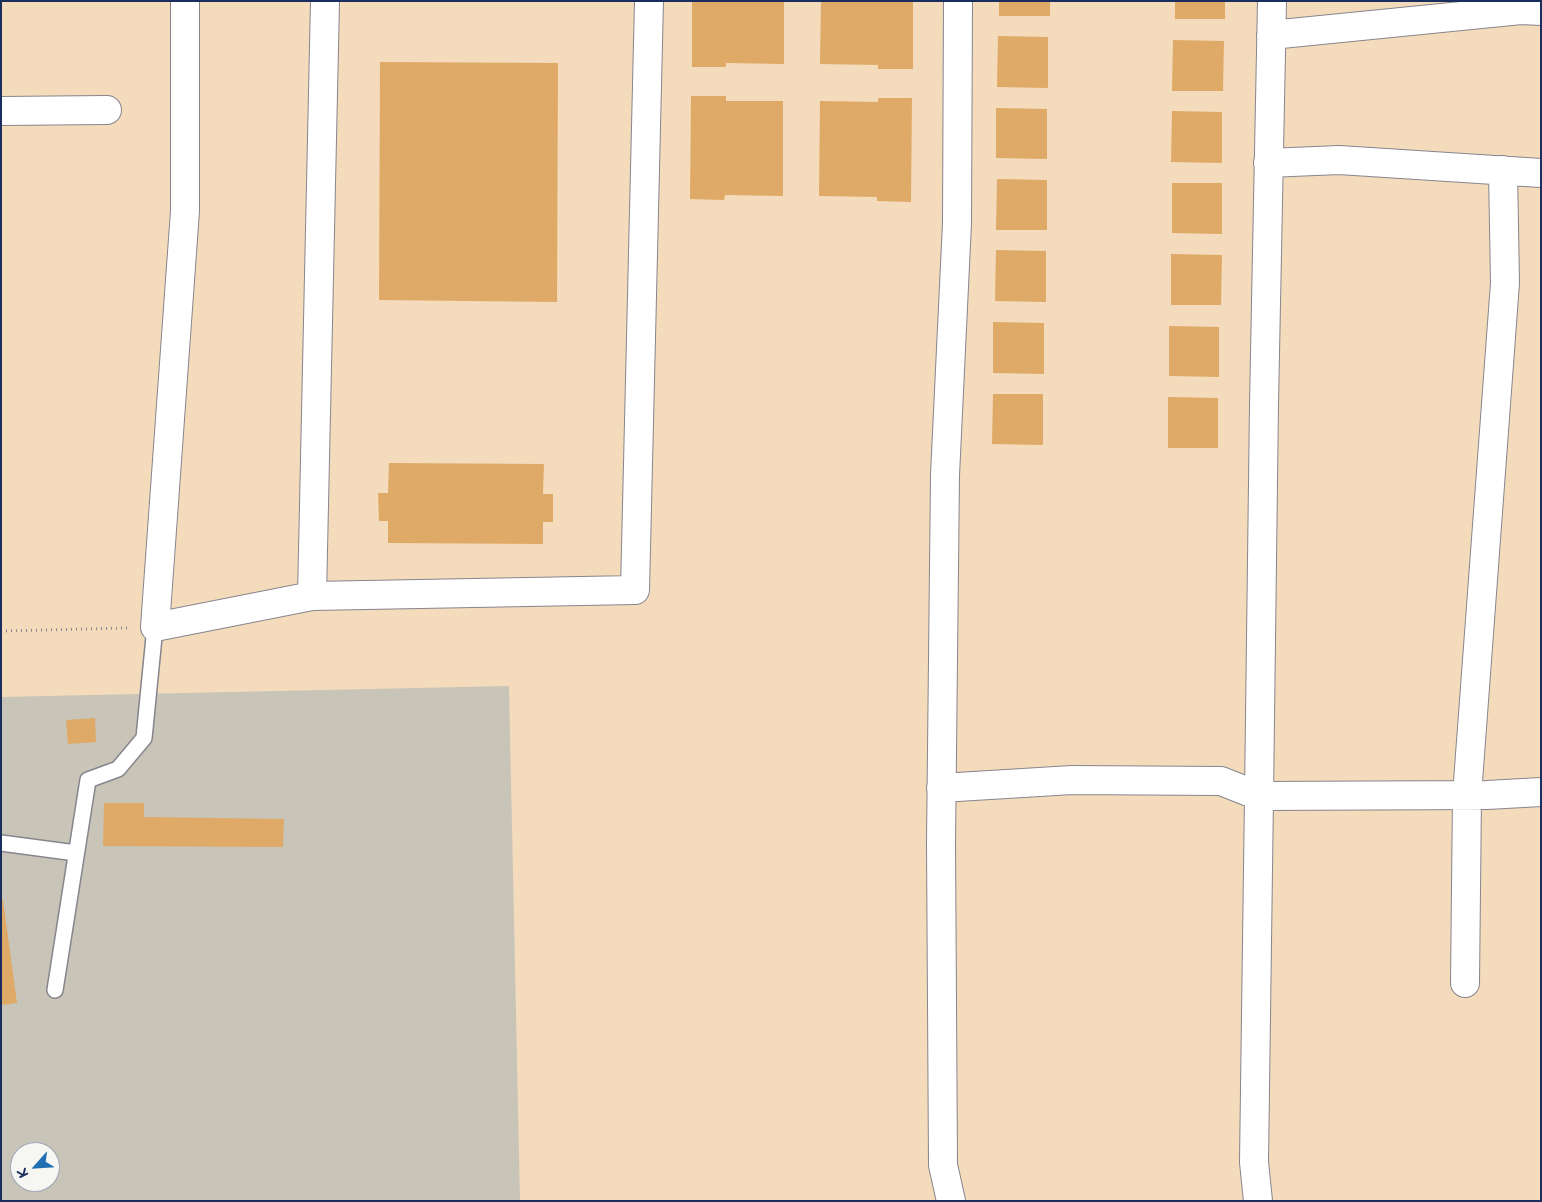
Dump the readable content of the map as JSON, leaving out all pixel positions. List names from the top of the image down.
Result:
{
  "north": "bottom left"
}
